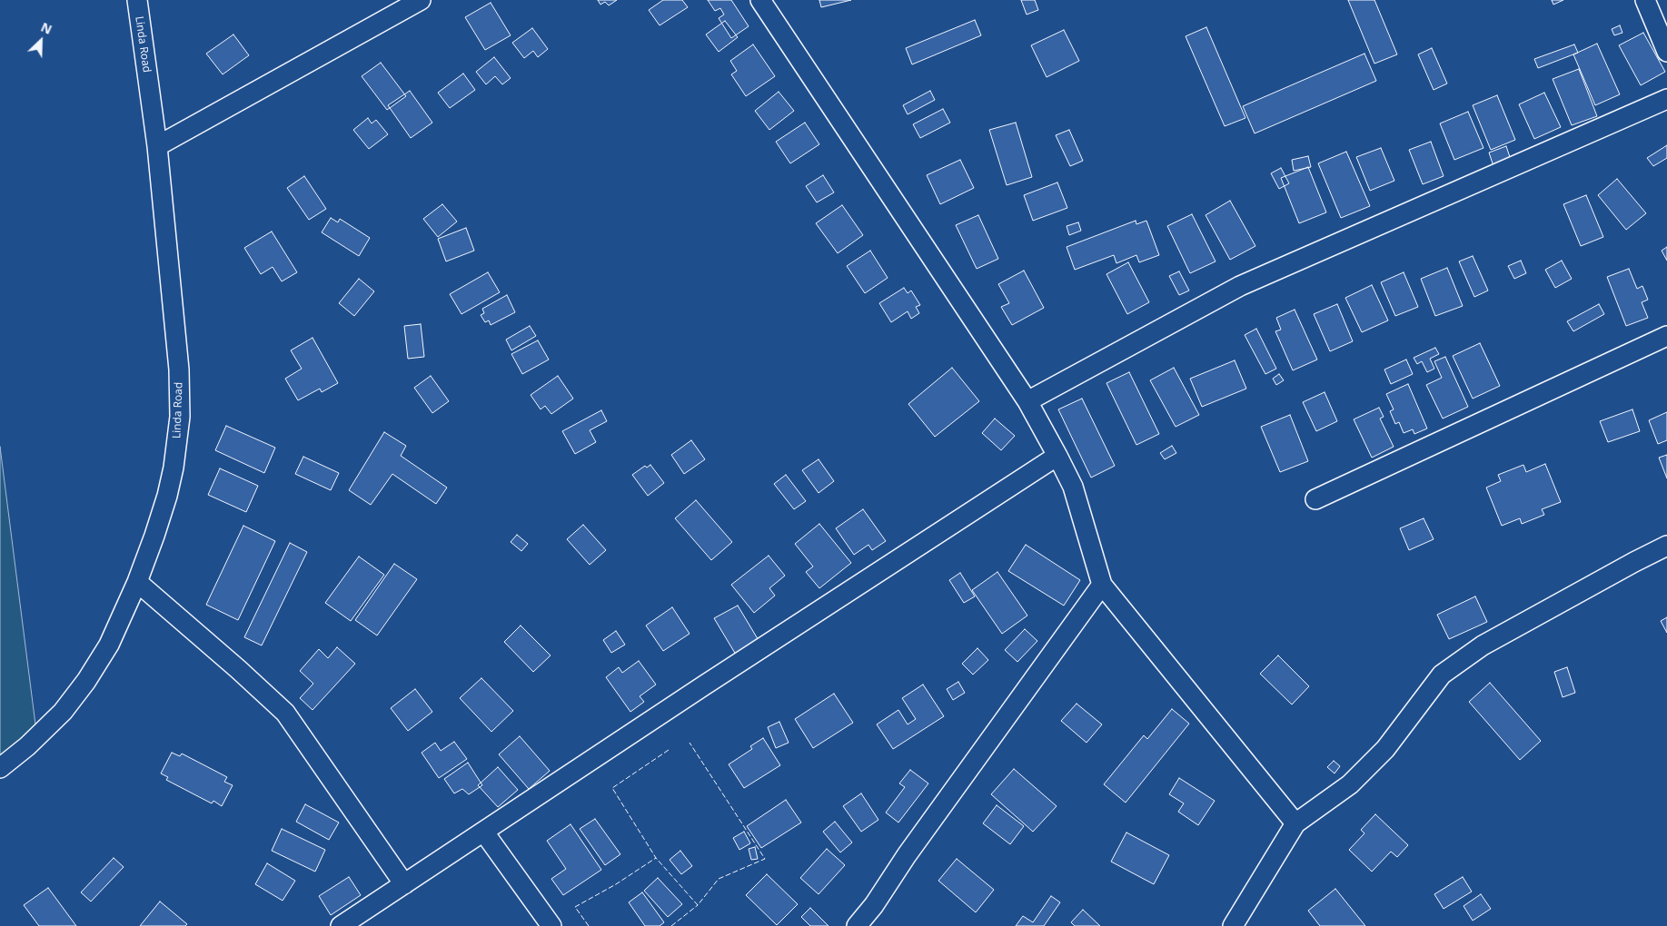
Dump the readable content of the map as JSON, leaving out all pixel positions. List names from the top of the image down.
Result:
{
  "streets": {
    "street": ["Linda Road"]
  },
  "north": "top right"
}
